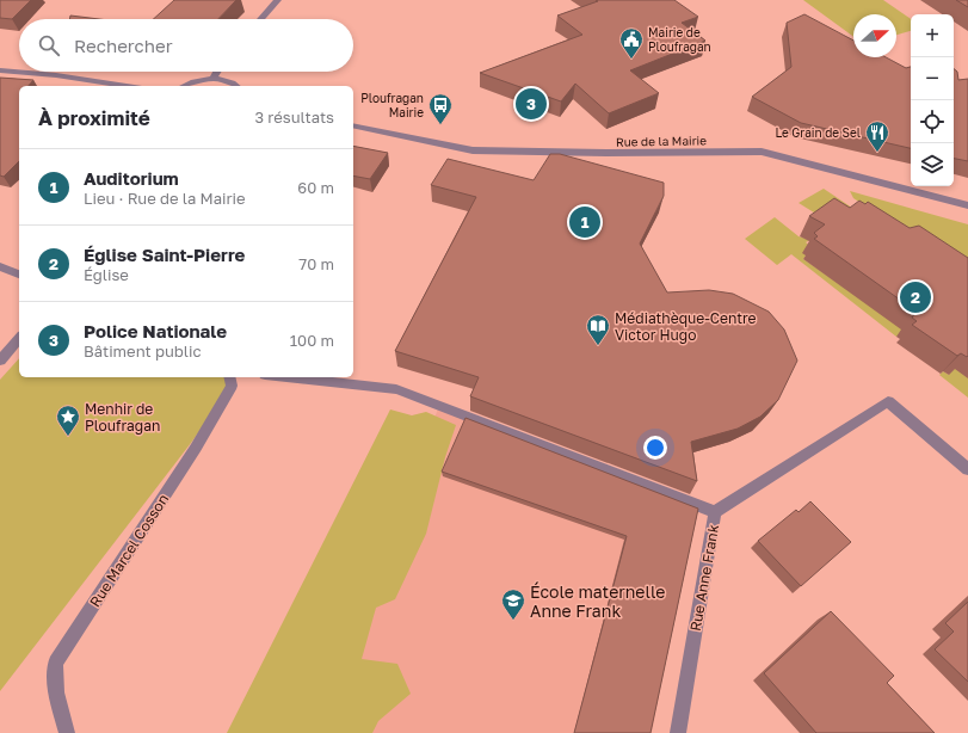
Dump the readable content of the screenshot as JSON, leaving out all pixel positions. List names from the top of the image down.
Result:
{
  "streets": {
    "street": ["Rue de la Mairie", "Rue Marcel Cosson", "Rue Anne Frank"]
  },
  "places": {
    "public building": ["Mairie de Ploufragan"],
    "bus stop": ["Ploufragan Mairie"],
    "restaurant": ["Le Grain de Sel"],
    "library": ["Médiathèque-Centre Victor Hugo"],
    "place": ["Menhir de Ploufragan"],
    "school or university": ["École maternelle Anne Frank"]
  },
  "north": "right",
  "page": {
    "map_buttons": ["+", "−"],
    "search": "Rechercher",
    "pins": ["3", "1", "2"],
    "heading": ["À proximité", "3 résultats"],
    "list": [
      {
        "mark": "1",
        "name": "Auditorium",
        "note": "Lieu · Rue de la Mairie",
        "value": "60 m"
      },
      {
        "mark": "2",
        "name": "Église Saint-Pierre",
        "note": "Église",
        "value": "70 m"
      },
      {
        "mark": "3",
        "name": "Police Nationale",
        "note": "Bâtiment public",
        "value": "100 m"
      }
    ]
  }
}
